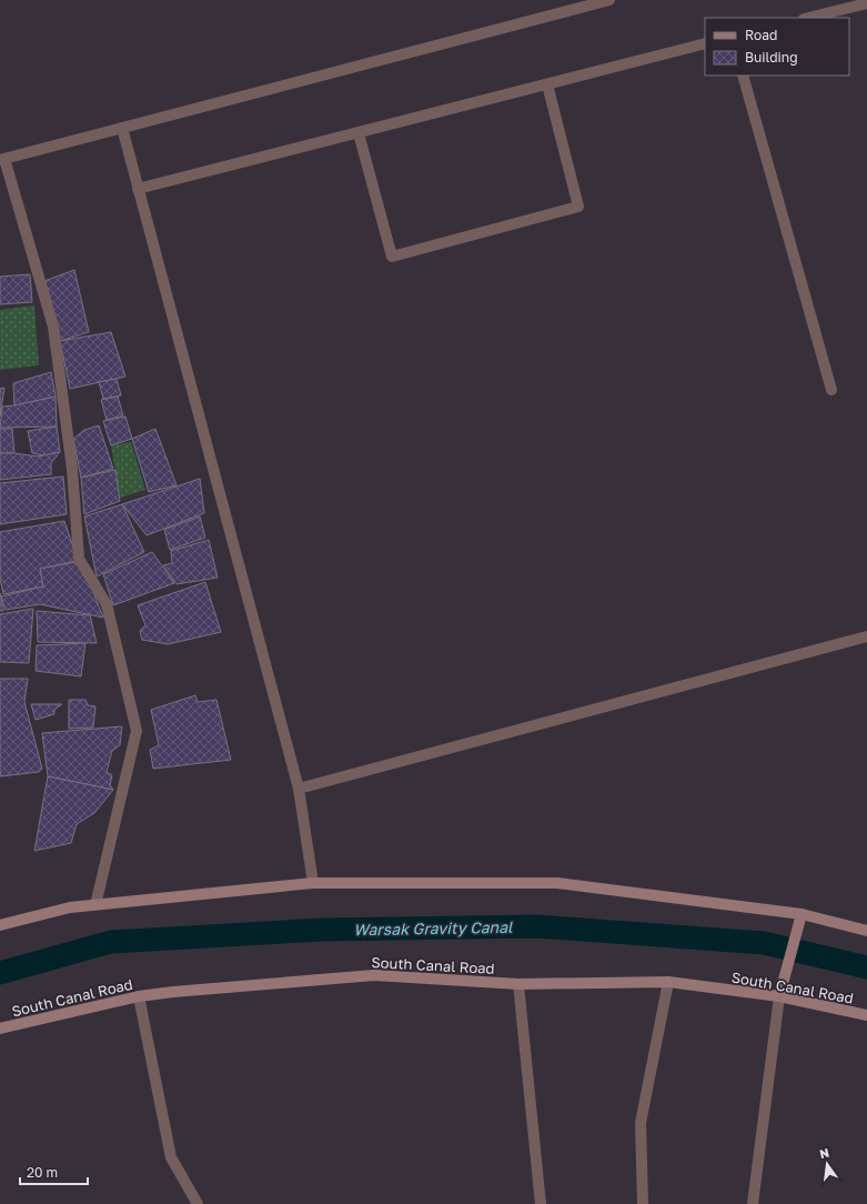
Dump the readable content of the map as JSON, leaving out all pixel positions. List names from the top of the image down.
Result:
{
  "streets": {
    "main road": ["South Canal Road"]
  },
  "water": ["Warsak Gravity Canal"],
  "legend": ["Road", "Building"],
  "scale_bar": "20 m",
  "north": "top"
}
